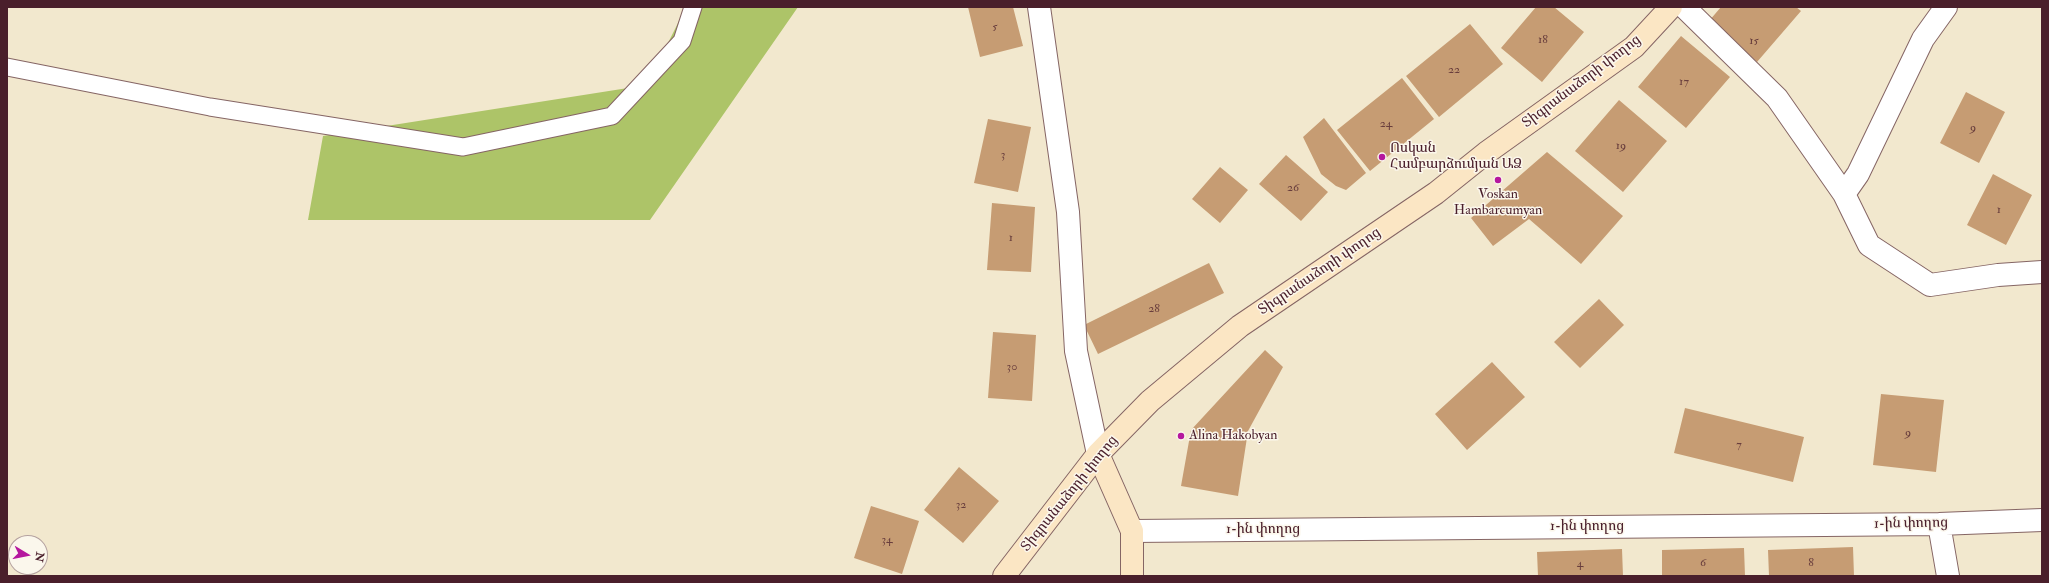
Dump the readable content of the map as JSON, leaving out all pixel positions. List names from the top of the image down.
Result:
{
  "streets": {
    "main road": ["Տիգրանաձորի փողոց"],
    "street": ["1-ին փողոց"]
  },
  "places": ["Ոսկան Համբարձումյան ԱՁ", "Voskan Hambarcumyan", "Alina Hakobyan"],
  "house_numbers": [
    "5",
    "18",
    "15",
    "22",
    "17",
    "24",
    "9",
    "19",
    "3",
    "26",
    "1",
    "1",
    "28",
    "30",
    "9",
    "7",
    "32",
    "34",
    "6",
    "8",
    "4"
  ],
  "north": "right"
}
